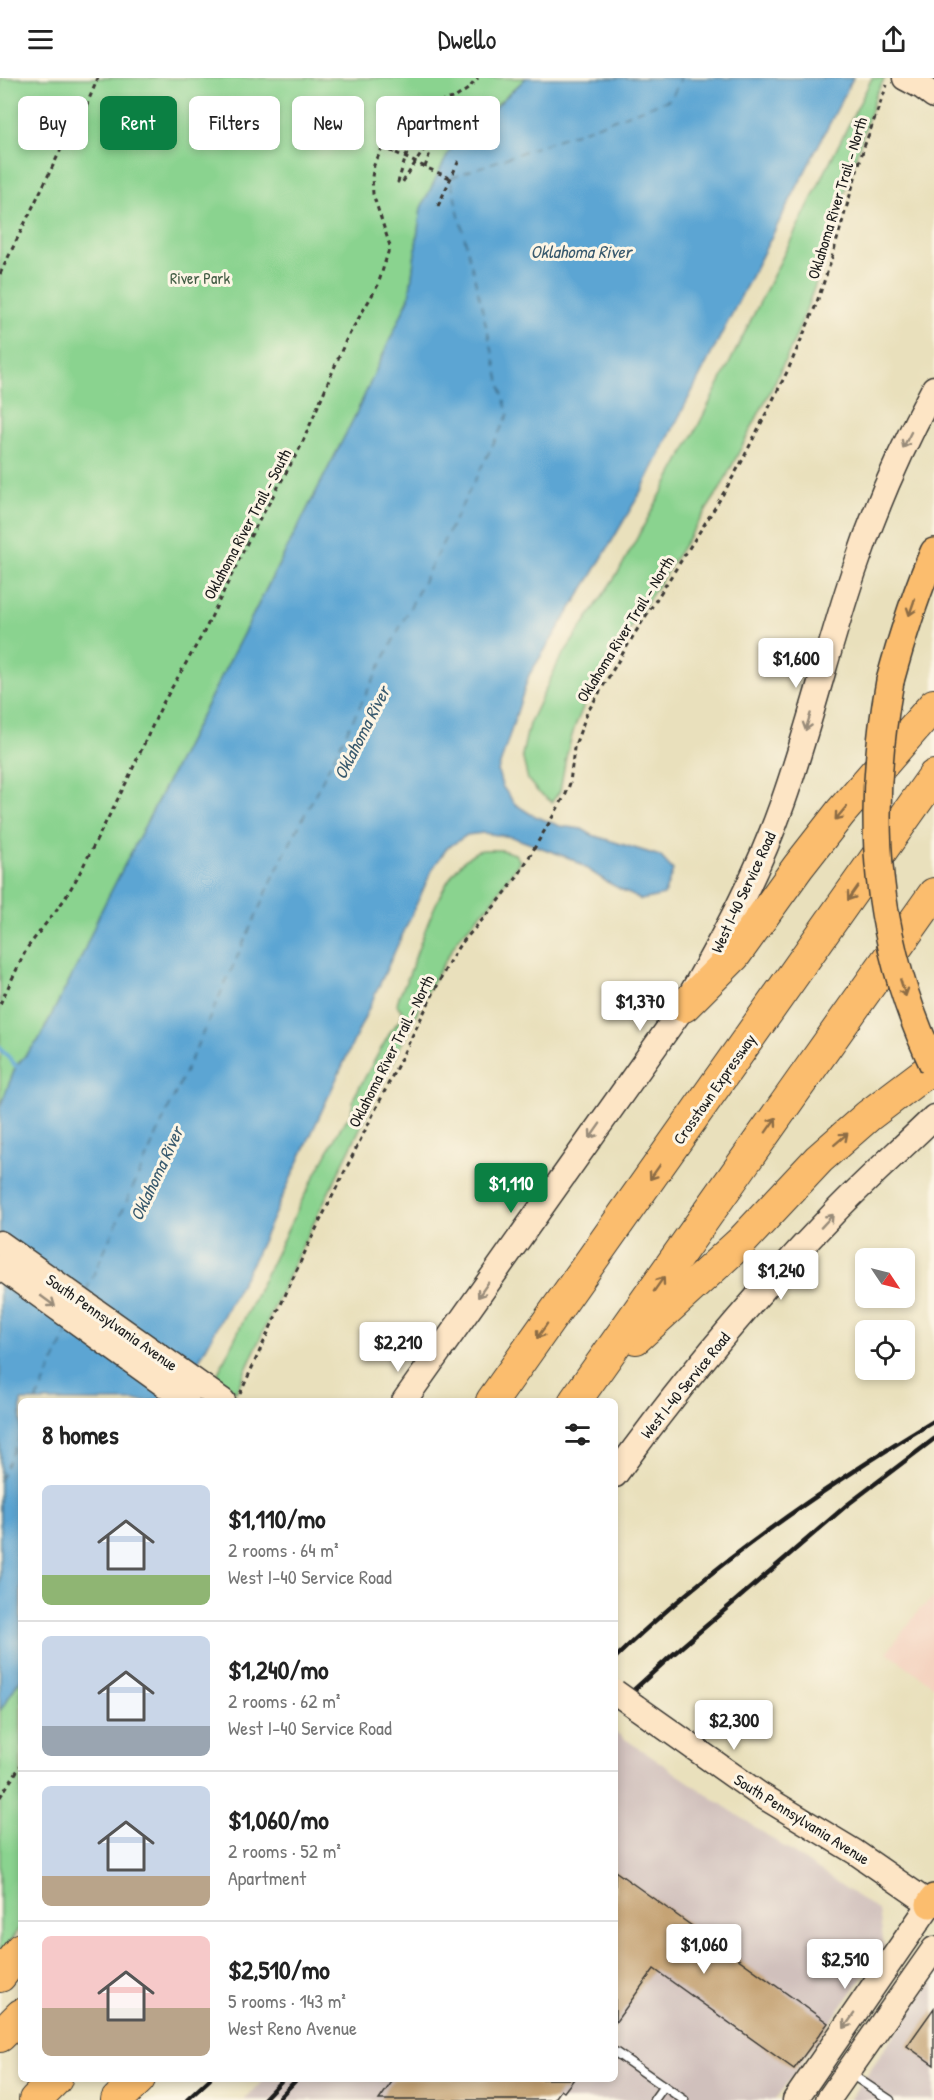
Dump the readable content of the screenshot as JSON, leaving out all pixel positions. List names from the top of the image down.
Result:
{
  "streets": {
    "highway": ["Crosstown Expressway"],
    "main road": ["West I-40 Service Road", "South Pennsylvania Avenue"],
    "path": ["Oklahoma River Trail - North", "Oklahoma River Trail - South"]
  },
  "water": ["Oklahoma River"],
  "parks": ["River Park"],
  "north": "bottom right",
  "page": {
    "header": "Dwello",
    "chip": [
      "Buy",
      "Rent",
      "Filters",
      "New",
      "Apartment"
    ],
    "price": [
      "$1,600",
      "$1,370",
      "$1,110",
      "$1,240",
      "$2,210",
      "$2,300",
      "$1,060",
      "$2,510"
    ],
    "heading": "8 homes",
    "list": [
      {
        "name": "$1,110/mo",
        "note": "2 rooms · 64 m² · West I-40 Service Road"
      },
      {
        "name": "$1,240/mo",
        "note": "2 rooms · 62 m² · West I-40 Service Road"
      },
      {
        "name": "$1,060/mo",
        "note": "2 rooms · 52 m² · Apartment"
      },
      {
        "name": "$2,510/mo",
        "note": "5 rooms · 143 m² · West Reno Avenue"
      }
    ]
  }
}
